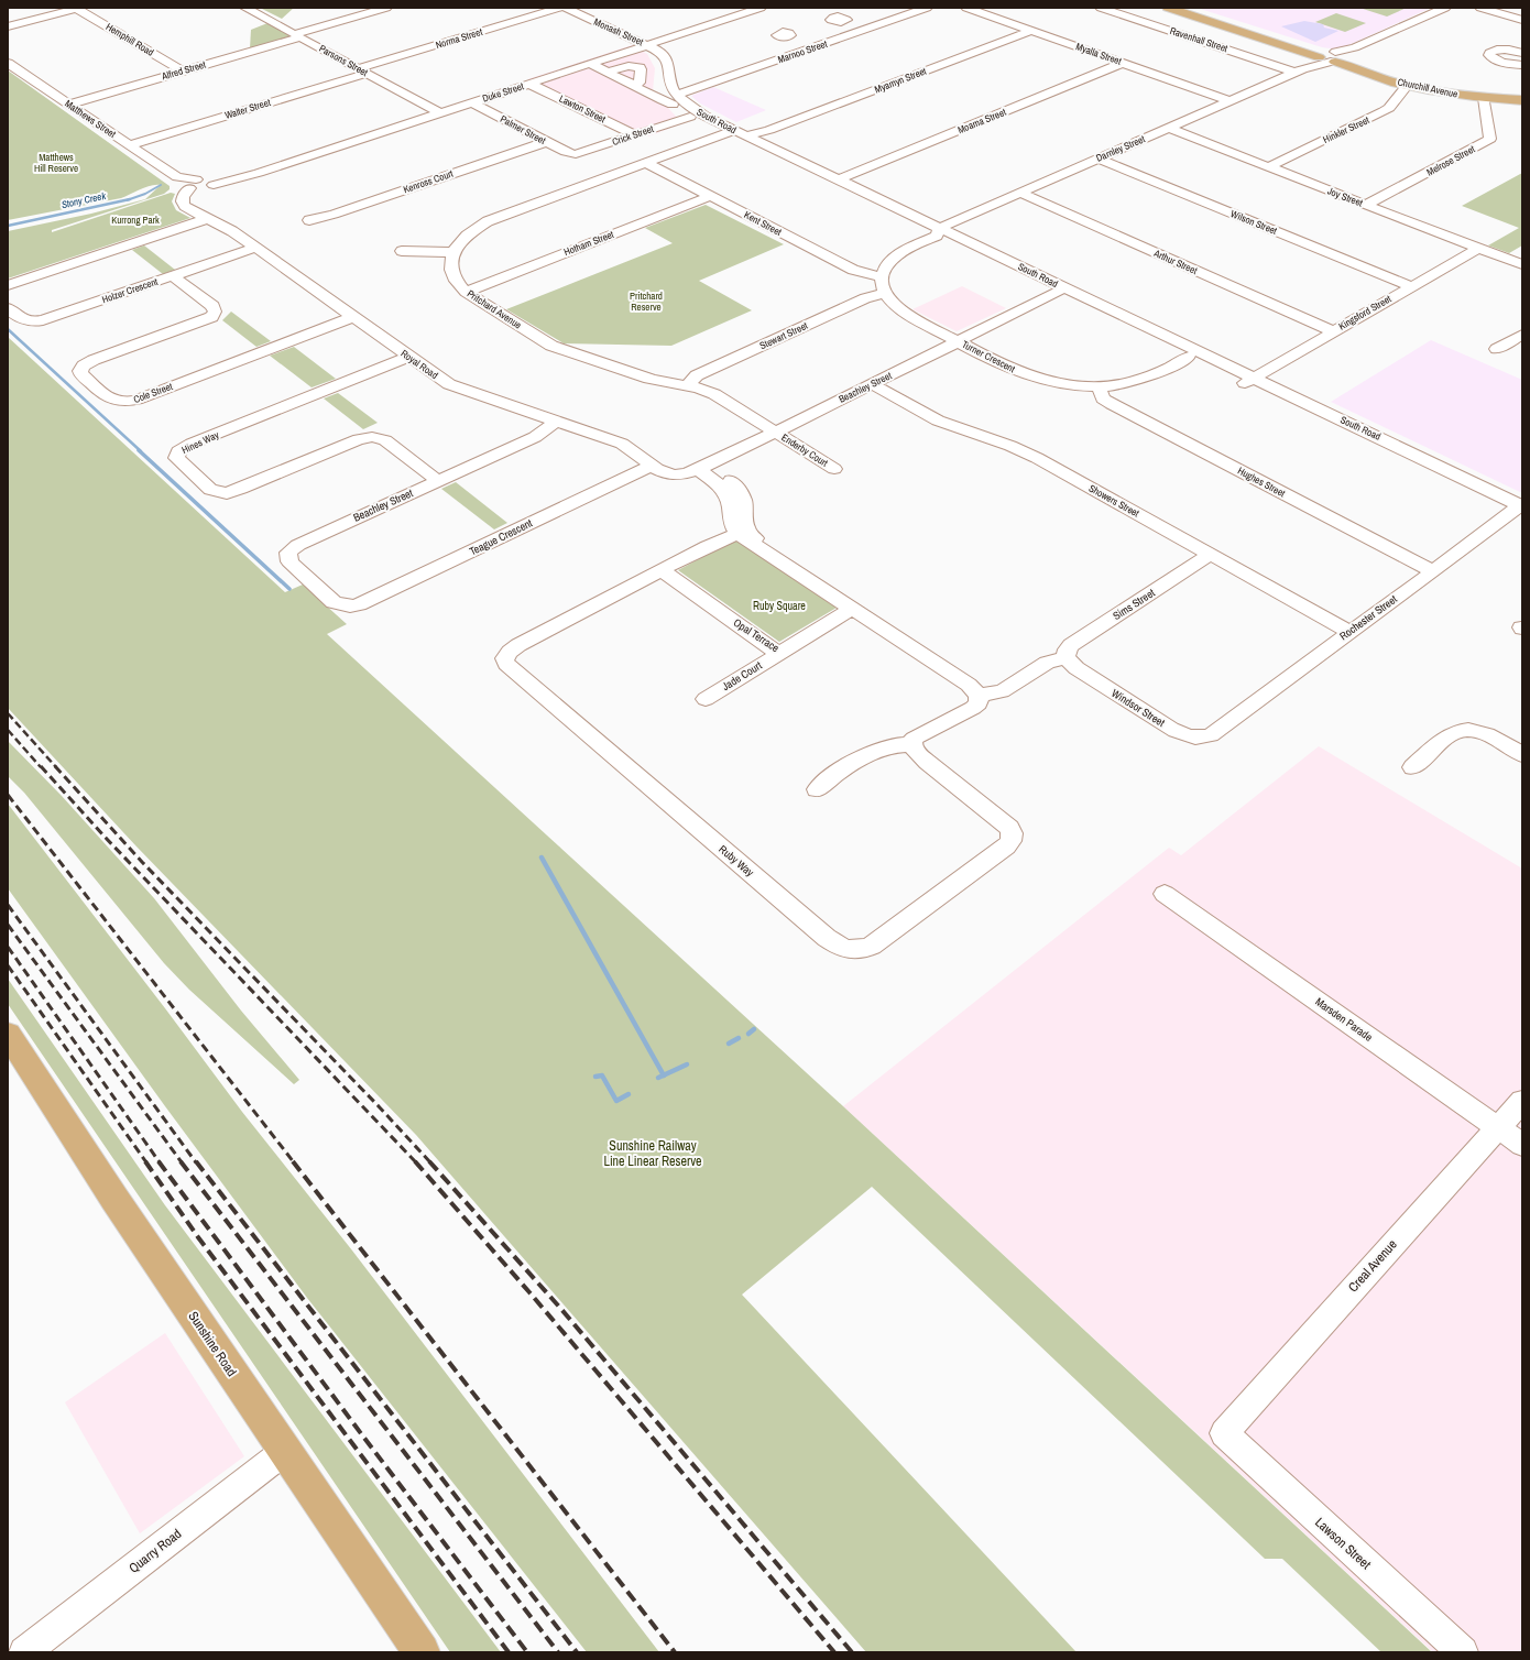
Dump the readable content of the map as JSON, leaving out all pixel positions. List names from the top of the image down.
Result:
{
  "streets": {
    "main road": ["Churchill Avenue", "Sunshine Road"],
    "street": [
      "Monash Street",
      "Norma Street",
      "Hemphill Road",
      "Ravenhall Street",
      "Marnoo Street",
      "Myalla Street",
      "Parsons Street",
      "Alfred Street",
      "Myamyn Street",
      "Duke Street",
      "Walter Street",
      "Lawton Street",
      "Matthews Street",
      "South Road",
      "Moama Street",
      "Palmer Street",
      "Hinkler Street",
      "Crick Street",
      "Darnley Street",
      "Melrose Street",
      "Kenross Court",
      "Joy Street",
      "Wilson Street",
      "Kent Street",
      "Hotham Street",
      "Arthur Street",
      "Holzer Crescent",
      "Pritchard Avenue",
      "Kingsford Street",
      "Stewart Street",
      "Turner Crescent",
      "Royal Road",
      "Beachley Street",
      "Cole Street",
      "Hines Way",
      "Enderby Court",
      "Hughes Street",
      "Showers Street",
      "Teague Crescent",
      "Sims Street",
      "Rochester Street",
      "Opal Terrace",
      "Jade Court",
      "Windsor Street",
      "Ruby Way",
      "Marsden Parade",
      "Creal Avenue",
      "Lawson Street",
      "Quarry Road"
    ]
  },
  "crossings": [
    ["Monash Street", "Duke Street"],
    ["Monash Street", "South Road"],
    ["Norma Street", "Parsons Street"],
    ["Norma Street", "Walter Street"],
    ["Hemphill Road", "Alfred Street"],
    ["Ravenhall Street", "Darnley Street"],
    ["Marnoo Street", "South Road"],
    ["Myalla Street", "Myamyn Street"],
    ["Myalla Street", "Moama Street"],
    ["Myalla Street", "Darnley Street"],
    ["Parsons Street", "Alfred Street"],
    ["Parsons Street", "Duke Street"],
    ["Parsons Street", "Walter Street"],
    ["Alfred Street", "Matthews Street"],
    ["Myamyn Street", "South Road"],
    ["Churchill Avenue", "Hinkler Street"],
    ["Churchill Avenue", "Darnley Street"],
    ["Churchill Avenue", "Melrose Street"],
    ["Duke Street", "Lawton Street"],
    ["Duke Street", "Matthews Street"],
    ["Duke Street", "South Road"],
    ["Duke Street", "Palmer Street"],
    ["Duke Street", "Royal Road"],
    ["Walter Street", "Matthews Street"],
    ["Lawton Street", "Crick Street"],
    ["Matthews Street", "Royal Road"],
    ["South Road", "Moama Street"],
    ["South Road", "Crick Street"],
    ["South Road", "Darnley Street"],
    ["South Road", "Kingsford Street"],
    ["South Road", "Turner Crescent"],
    ["South Road", "Beachley Street"],
    ["South Road", "Rochester Street"],
    ["Palmer Street", "Crick Street"],
    ["Palmer Street", "Kenross Court"],
    ["Hinkler Street", "Joy Street"],
    ["Darnley Street", "Joy Street"],
    ["Darnley Street", "Wilson Street"],
    ["Darnley Street", "Arthur Street"],
    ["Melrose Street", "Joy Street"],
    ["Joy Street", "Kingsford Street"],
    ["Wilson Street", "Kingsford Street"],
    ["Kent Street", "Hotham Street"],
    ["Hotham Street", "Pritchard Avenue"],
    ["Arthur Street", "Kingsford Street"],
    ["Holzer Crescent", "Royal Road"],
    ["Holzer Crescent", "Cole Street"],
    ["Pritchard Avenue", "Stewart Street"],
    ["Pritchard Avenue", "Beachley Street"],
    ["Pritchard Avenue", "Enderby Court"],
    ["Stewart Street", "Turner Crescent"],
    ["Turner Crescent", "Beachley Street"],
    ["Turner Crescent", "Hughes Street"],
    ["Royal Road", "Beachley Street"],
    ["Royal Road", "Cole Street"],
    ["Royal Road", "Hines Way"],
    ["Royal Road", "Teague Crescent"],
    ["Beachley Street", "Hines Way"],
    ["Beachley Street", "Enderby Court"],
    ["Beachley Street", "Showers Street"],
    ["Beachley Street", "Teague Crescent"],
    ["Hughes Street", "Rochester Street"],
    ["Showers Street", "Sims Street"],
    ["Showers Street", "Rochester Street"],
    ["Sims Street", "Windsor Street"],
    ["Rochester Street", "Windsor Street"],
    ["Opal Terrace", "Jade Court"],
    ["Opal Terrace", "Ruby Way"],
    ["Marsden Parade", "Creal Avenue"],
    ["Creal Avenue", "Lawson Street"],
    ["Sunshine Road", "Quarry Road"]
  ],
  "water": ["Stony Creek"],
  "parks": [
    "Matthews Hill Reserve",
    "Kurrong Park",
    "Pritchard Reserve",
    "Ruby Square",
    "Sunshine Railway Line Linear Reserve"
  ]
}
